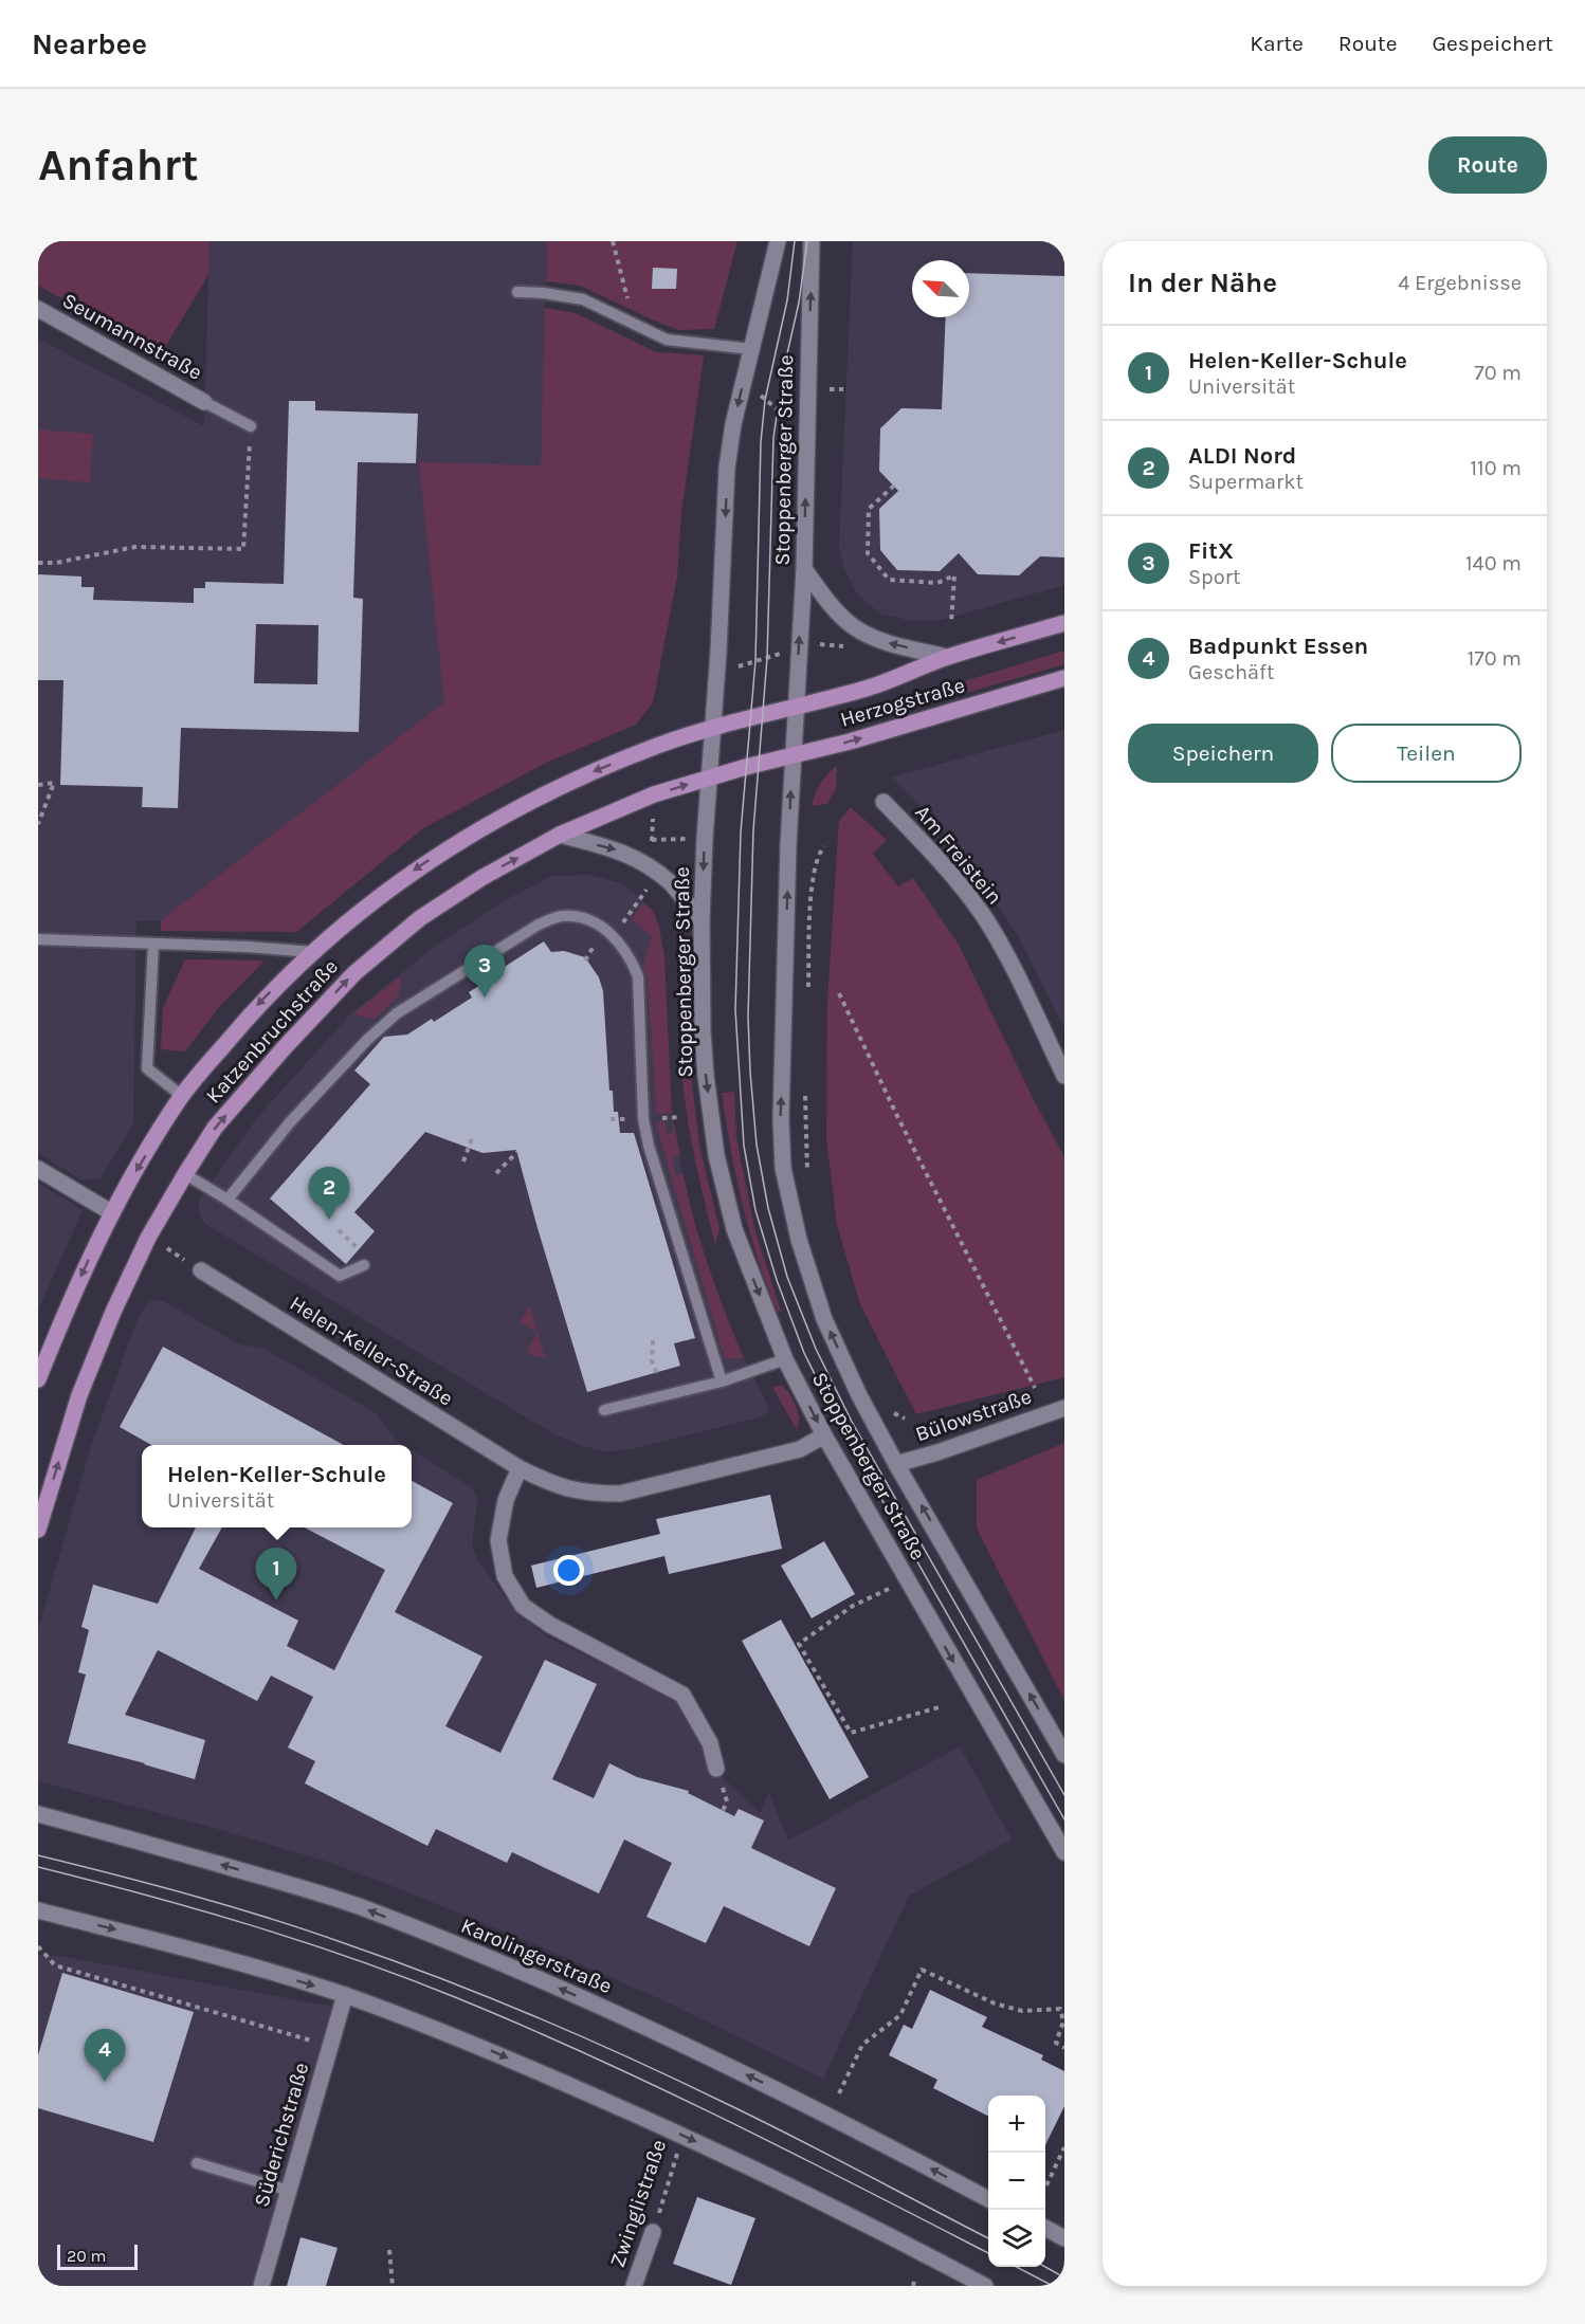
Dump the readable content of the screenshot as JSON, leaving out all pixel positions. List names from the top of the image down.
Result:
{
  "streets": {
    "main road": [
      "Seumannstraße",
      "Stoppenberger Straße",
      "Herzogstraße",
      "Am Freistein",
      "Katzenbruchstraße",
      "Helen-Keller-Straße",
      "Bülowstraße",
      "Karolingerstraße",
      "Süderichstraße",
      "Zwinglistraße"
    ]
  },
  "crossings": [
    ["Stoppenberger Straße", "Herzogstraße"],
    ["Stoppenberger Straße", "Katzenbruchstraße"],
    ["Stoppenberger Straße", "Helen-Keller-Straße"],
    ["Stoppenberger Straße", "Bülowstraße"],
    ["Herzogstraße", "Katzenbruchstraße"]
  ],
  "scale_bar": "20 m",
  "north": "top left",
  "page": {
    "header": "Nearbee",
    "nav": ["Karte", "Route", "Gespeichert"],
    "buttons": [
      "Route",
      ["Speichern", "Teilen"]
    ],
    "title": "Anfahrt",
    "heading": ["In der Nähe", "4 Ergebnisse"],
    "list": [
      {
        "mark": "1",
        "name": "Helen-Keller-Schule",
        "note": "Universität",
        "value": "70 m"
      },
      {
        "mark": "2",
        "name": "ALDI Nord",
        "note": "Supermarkt",
        "value": "110 m"
      },
      {
        "mark": "3",
        "name": "FitX",
        "note": "Sport",
        "value": "140 m"
      },
      {
        "mark": "4",
        "name": "Badpunkt Essen",
        "note": "Geschäft",
        "value": "170 m"
      }
    ],
    "pins": [
      "3",
      "2",
      "1",
      "4"
    ],
    "popup": ["Helen-Keller-Schule", "Universität"],
    "map_buttons": ["+", "−"],
    "scale": "20 m"
  }
}
